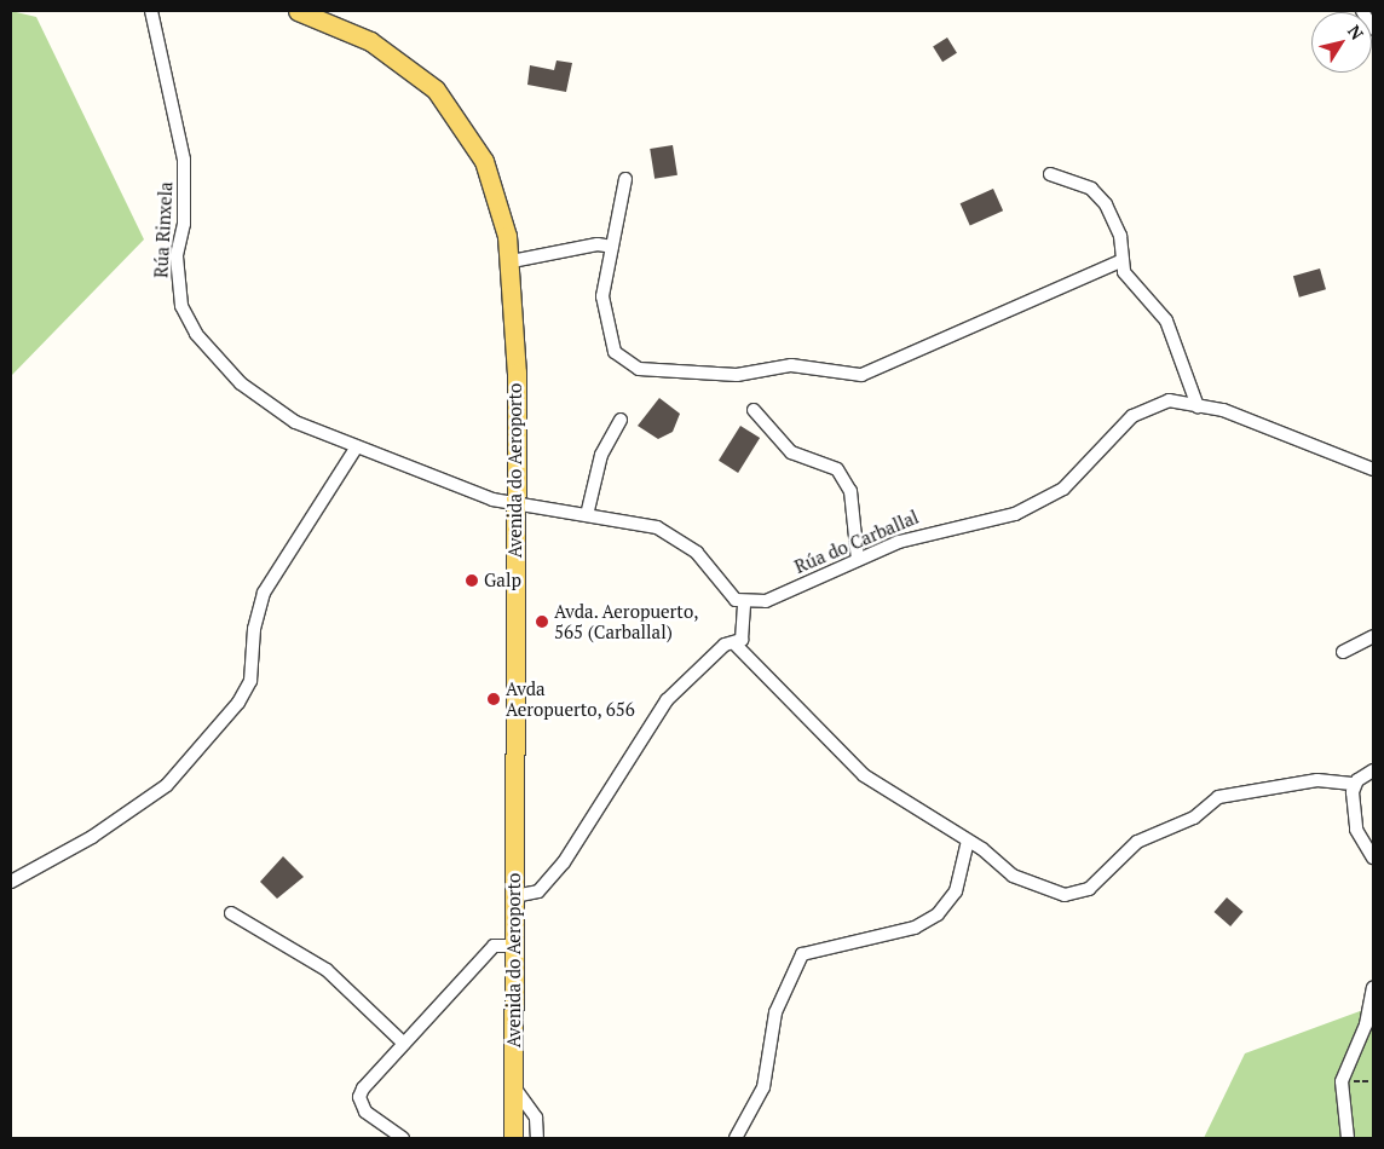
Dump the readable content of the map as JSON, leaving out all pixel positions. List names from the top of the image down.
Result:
{
  "streets": {
    "main road": ["Avenida do Aeroporto"],
    "street": ["Rúa Rinxela", "Rúa do Carballal"]
  },
  "crossings": [
    ["Rúa Rinxela", "Avenida do Aeroporto"]
  ],
  "places": ["Galp", "Avda. Aeropuerto, 565 (Carballal)", "Avda Aeropuerto, 656"],
  "north": "top right"
}
